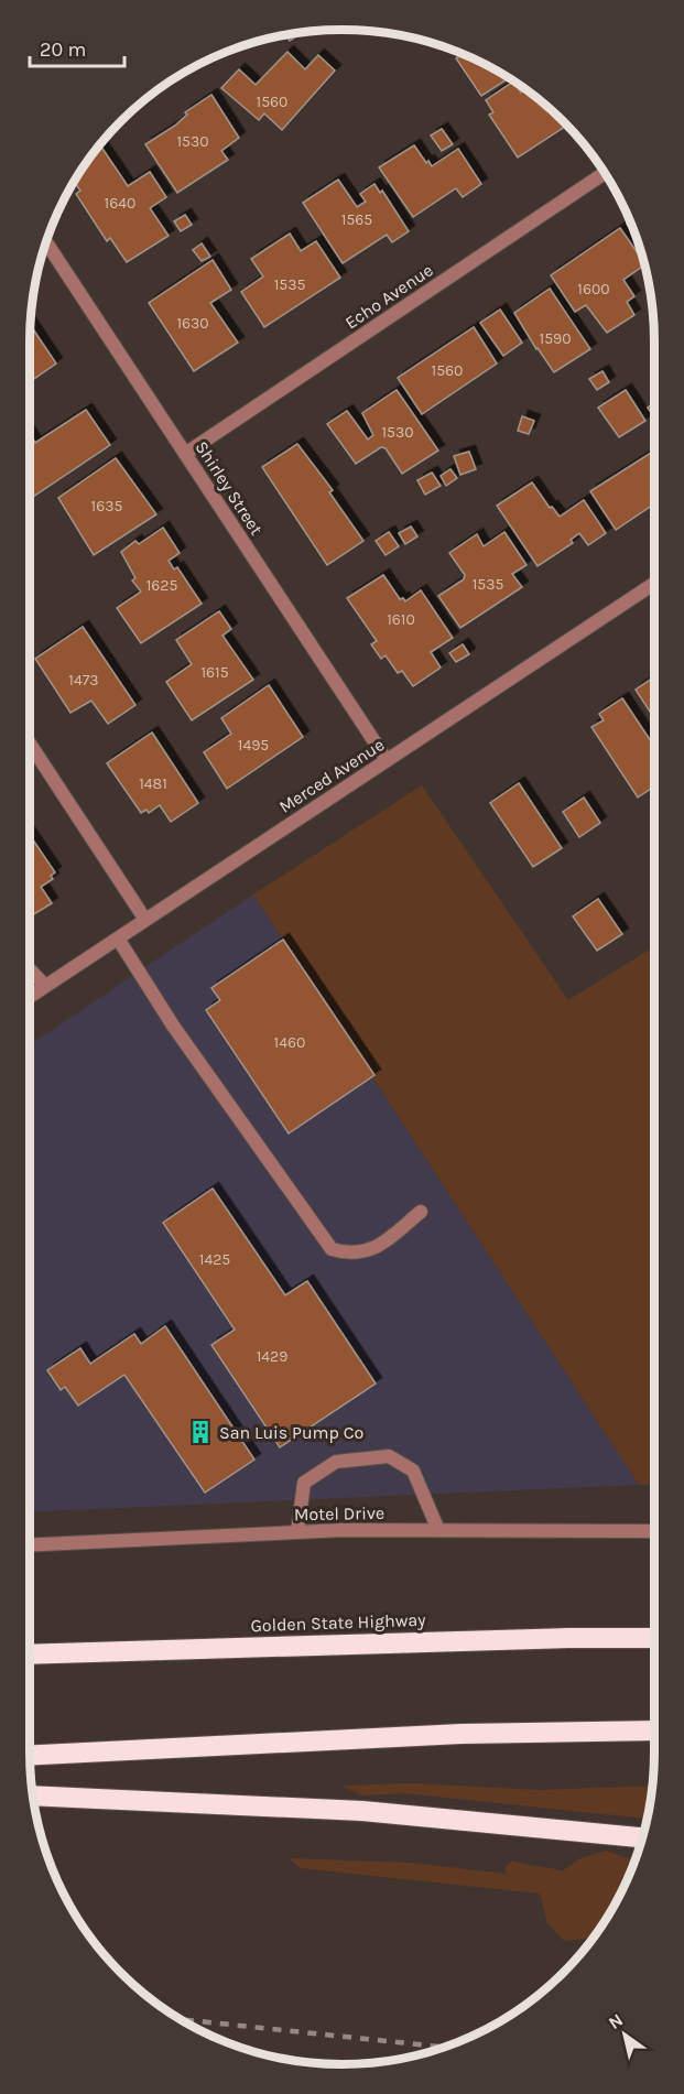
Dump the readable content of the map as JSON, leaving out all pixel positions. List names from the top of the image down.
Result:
{
  "streets": {
    "highway": ["Golden State Highway"],
    "street": [
      "Echo Avenue",
      "Shirley Street",
      "Merced Avenue",
      "Motel Drive"
    ]
  },
  "crossings": [
    ["Echo Avenue", "Shirley Street"],
    ["Shirley Street", "Merced Avenue"]
  ],
  "places": {
    "building": ["San Luis Pump Co"]
  },
  "house_numbers": [
    "1560",
    "1530",
    "1640",
    "1565",
    "1535",
    "1600",
    "1630",
    "1590",
    "1560",
    "1530",
    "1635",
    "1535",
    "1625",
    "1610",
    "1615",
    "1473",
    "1495",
    "1481",
    "1460",
    "1425",
    "1429"
  ],
  "scale_bar": "20 m",
  "north": "top left"
}
